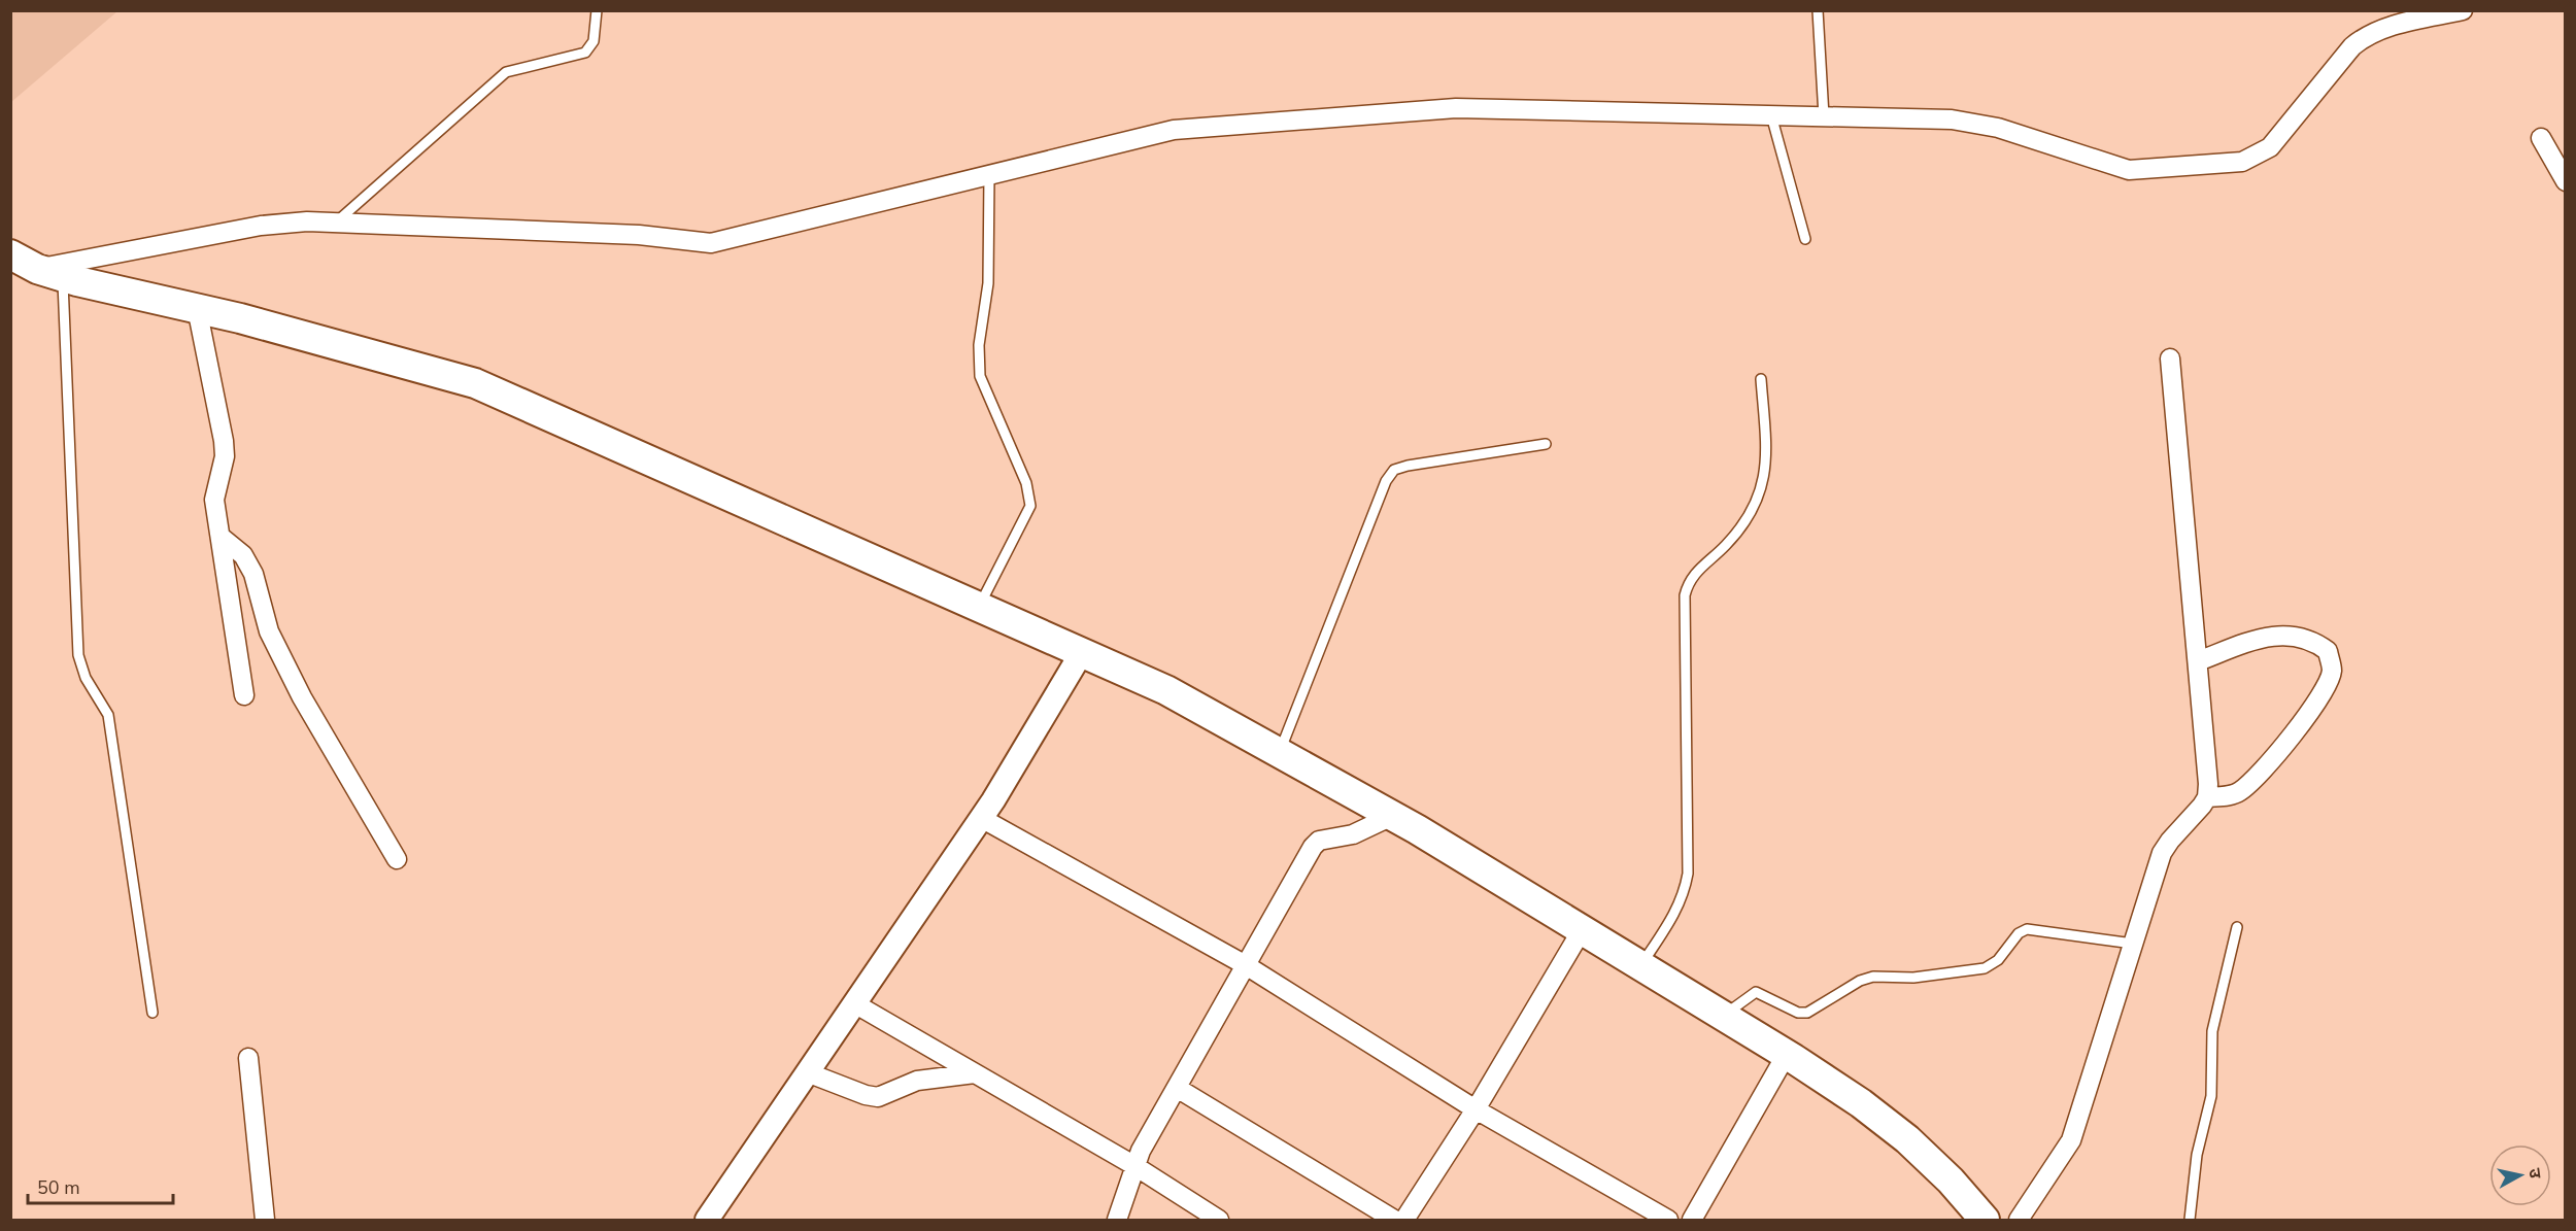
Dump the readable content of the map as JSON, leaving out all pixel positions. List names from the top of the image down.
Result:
{
  "scale_bar": "50 m",
  "north": "right"
}
